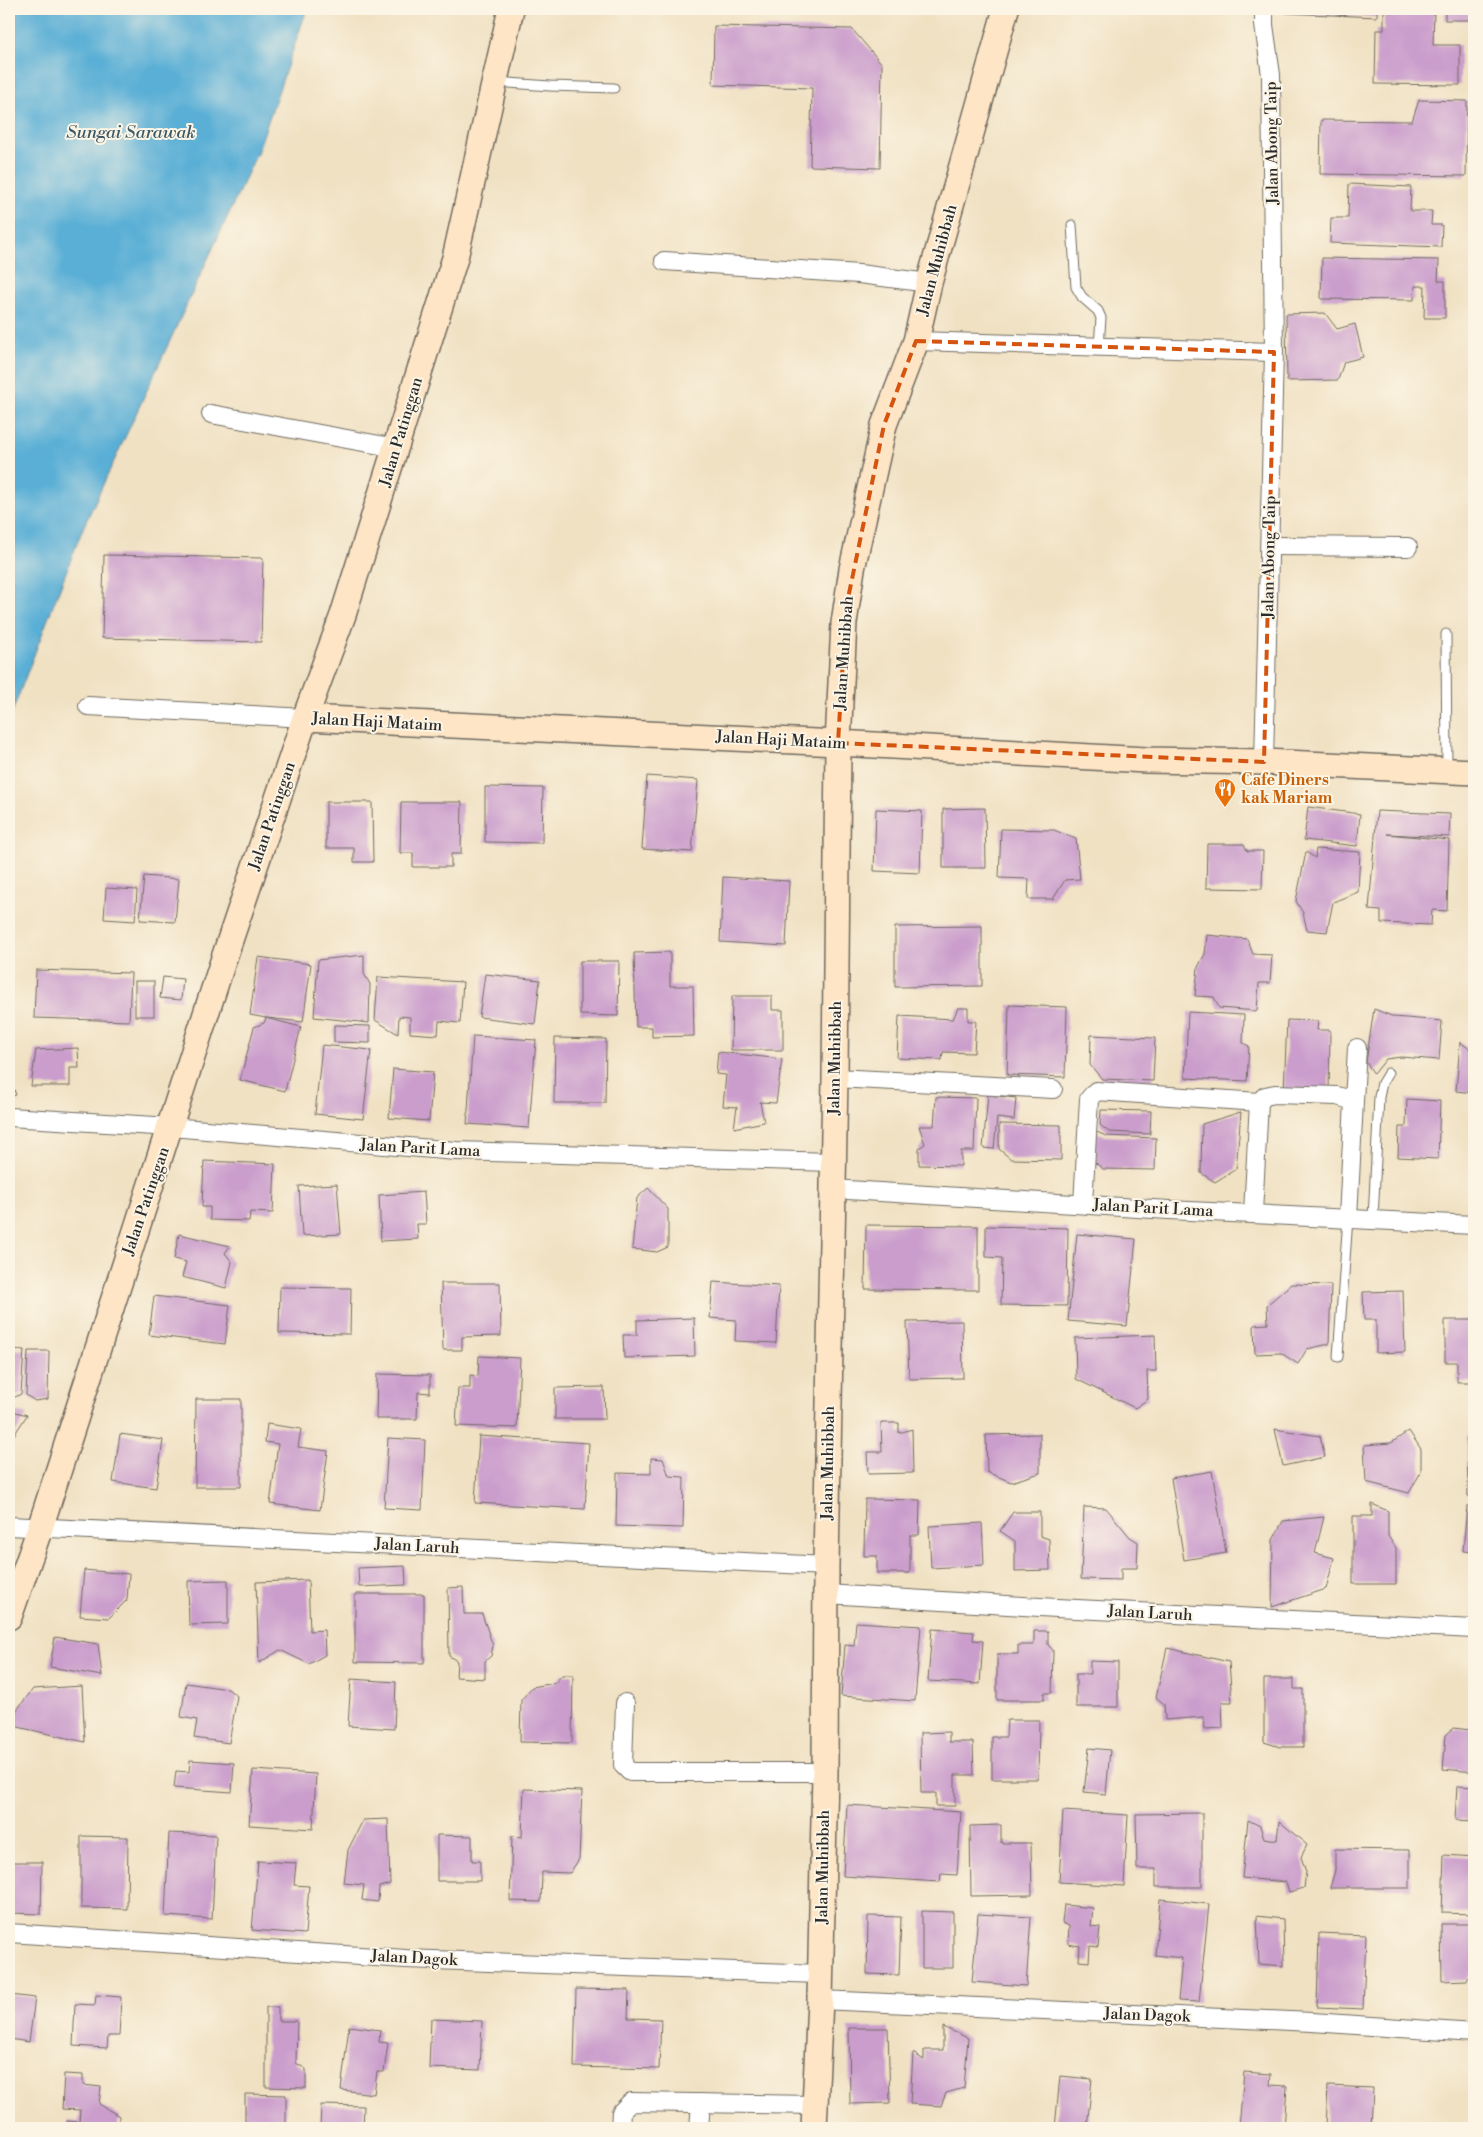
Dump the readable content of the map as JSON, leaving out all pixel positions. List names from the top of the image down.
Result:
{
  "streets": {
    "main road": ["Jalan Muhibbah", "Jalan Patinggan", "Jalan Haji Mataim"],
    "street": [
      "Jalan Abong Taip",
      "Jalan Parit Lama",
      "Jalan Laruh",
      "Jalan Dagok"
    ]
  },
  "crossings": [
    ["Jalan Abong Taip", "Jalan Haji Mataim"],
    ["Jalan Muhibbah", "Jalan Haji Mataim"],
    ["Jalan Muhibbah", "Jalan Parit Lama"],
    ["Jalan Muhibbah", "Jalan Laruh"],
    ["Jalan Muhibbah", "Jalan Dagok"],
    ["Jalan Patinggan", "Jalan Haji Mataim"],
    ["Jalan Patinggan", "Jalan Parit Lama"],
    ["Jalan Patinggan", "Jalan Laruh"]
  ],
  "water": ["Sungai Sarawak"],
  "places": {
    "restaurant": ["Cafe Diners kak Mariam"]
  }
}
